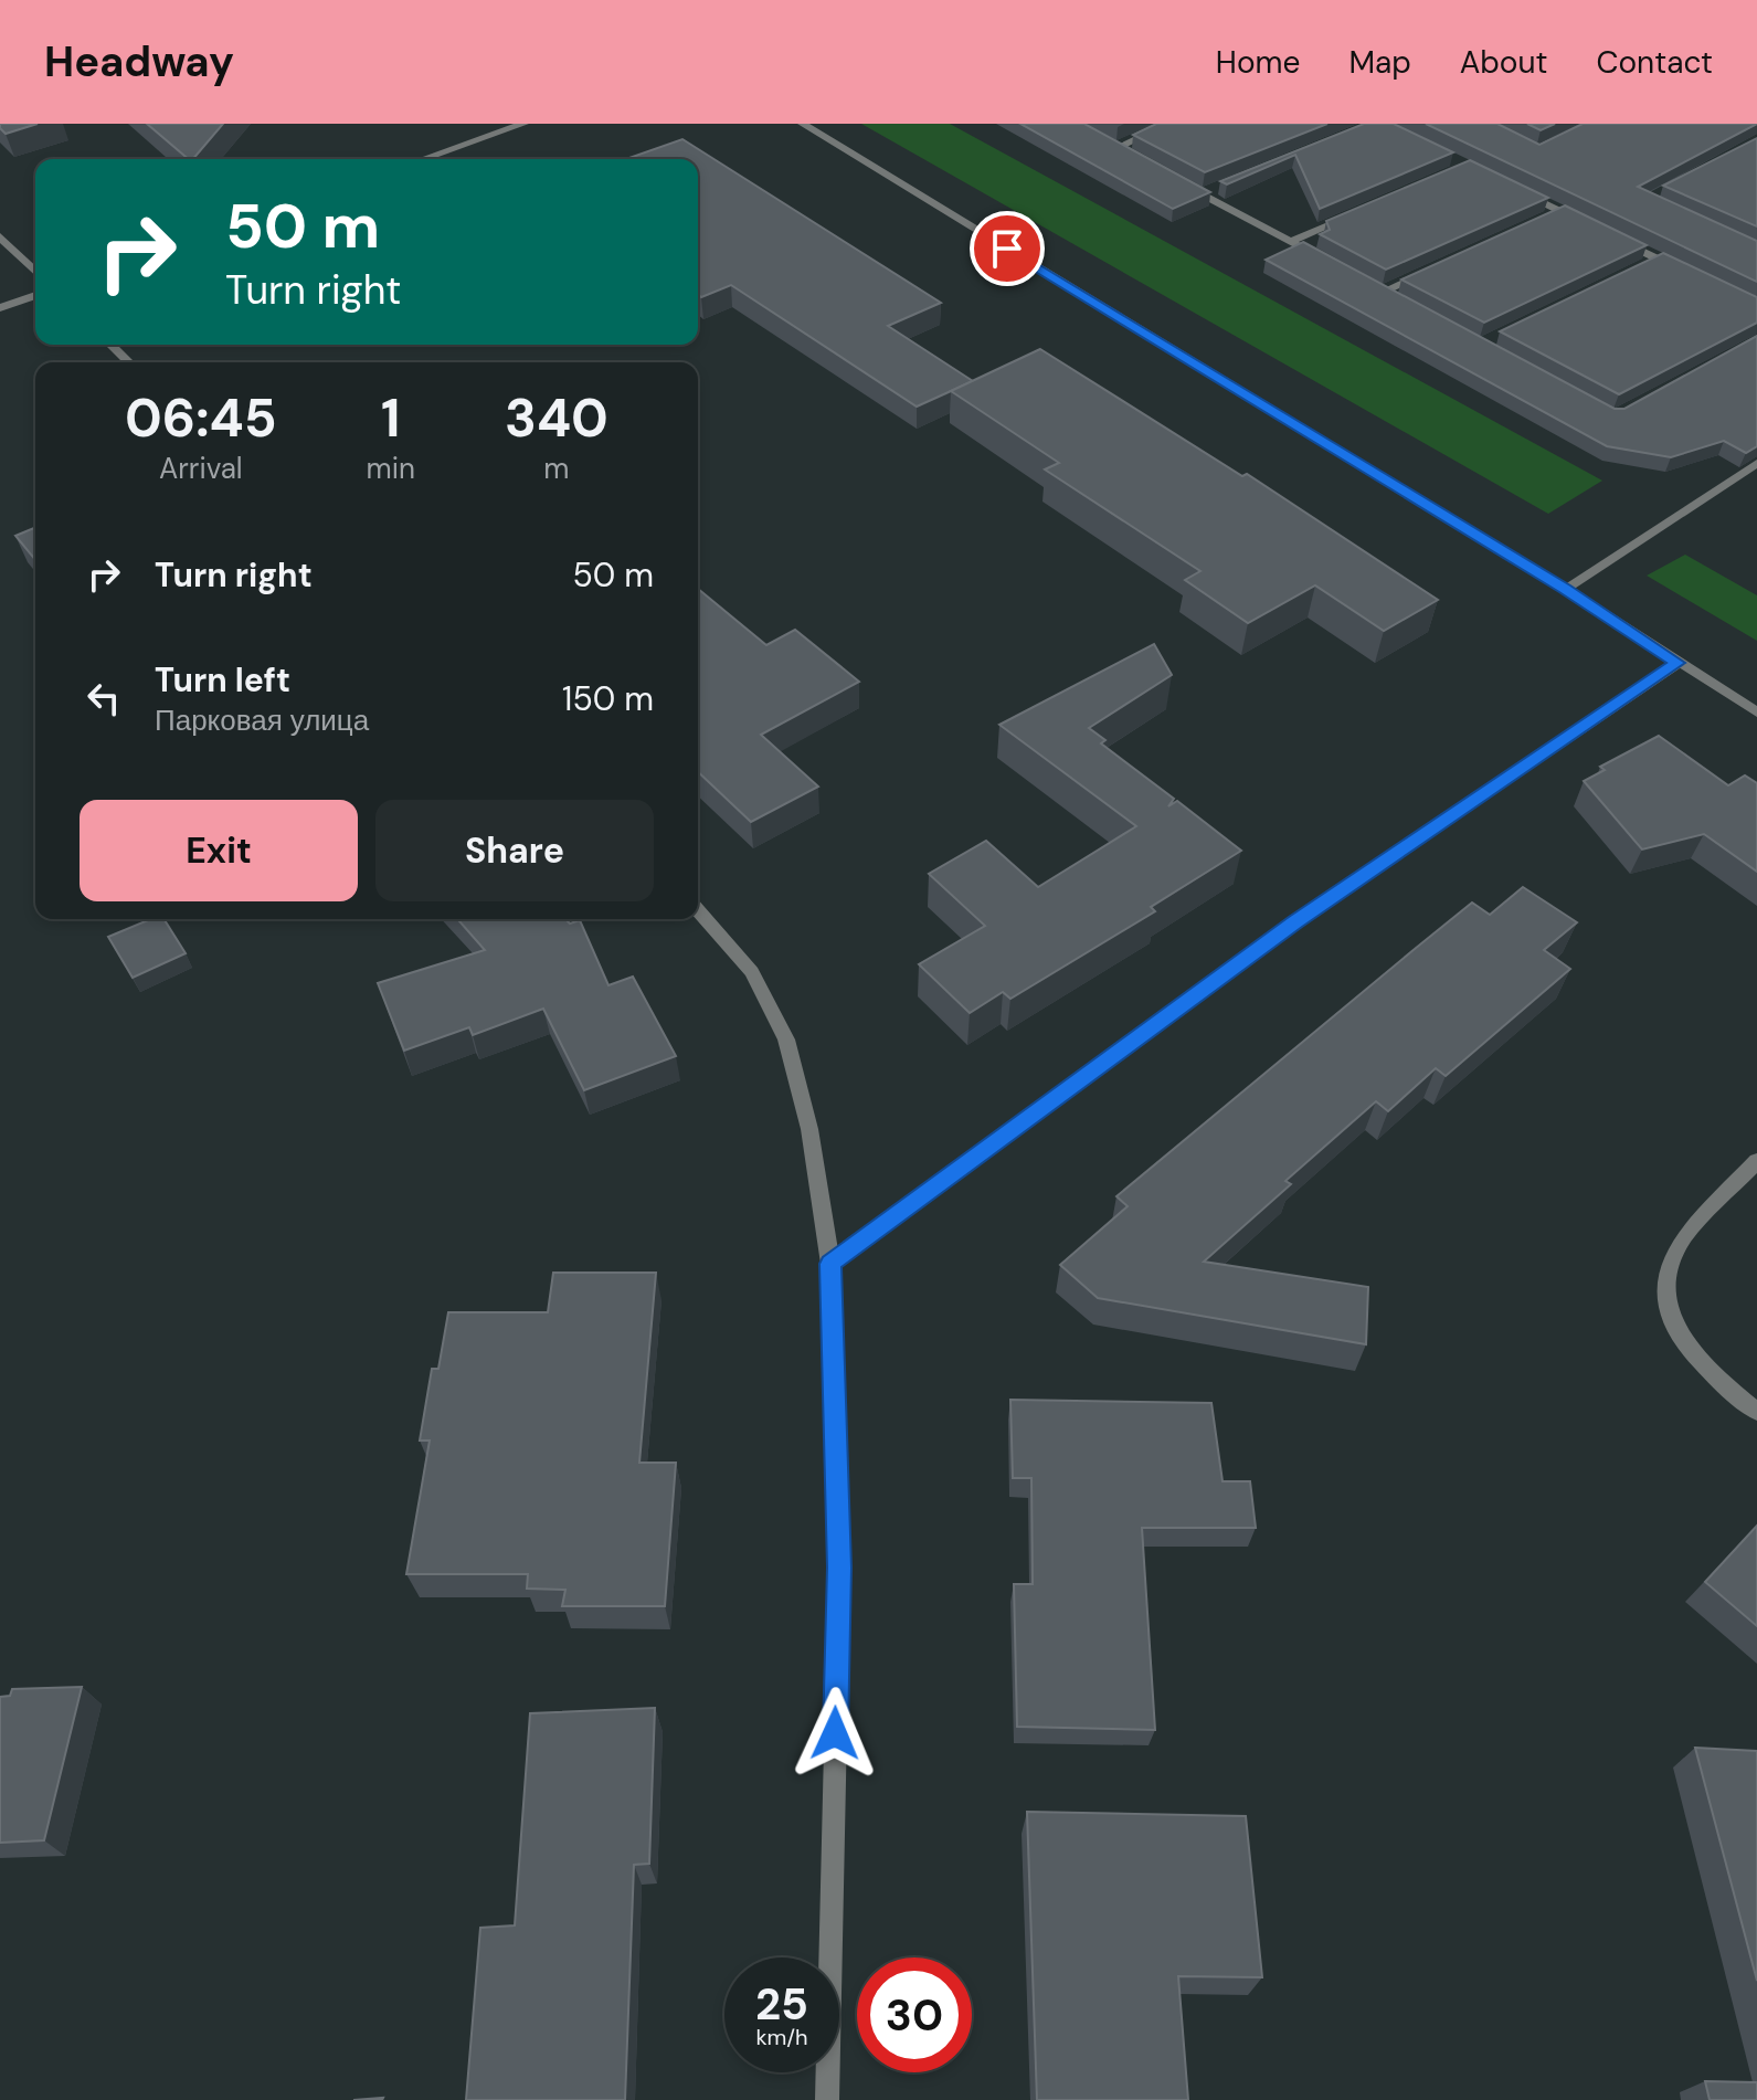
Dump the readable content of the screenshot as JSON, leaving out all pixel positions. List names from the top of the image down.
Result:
{
  "page": {
    "header": "Headway",
    "nav": [
      "Home",
      "Map",
      "About",
      "Contact"
    ],
    "turn": ["50 m", "Turn right"],
    "eta": [
      "06:45",
      "Arrival",
      "1",
      "min",
      "340",
      "m"
    ],
    "list": [
      {
        "name": "Turn right",
        "value": "50 m"
      },
      {
        "name": "Turn left",
        "note": "Парковая улица",
        "value": "150 m"
      }
    ],
    "buttons": ["Exit", "Share"],
    "speed": "25 km/h",
    "limit": "30"
  }
}
